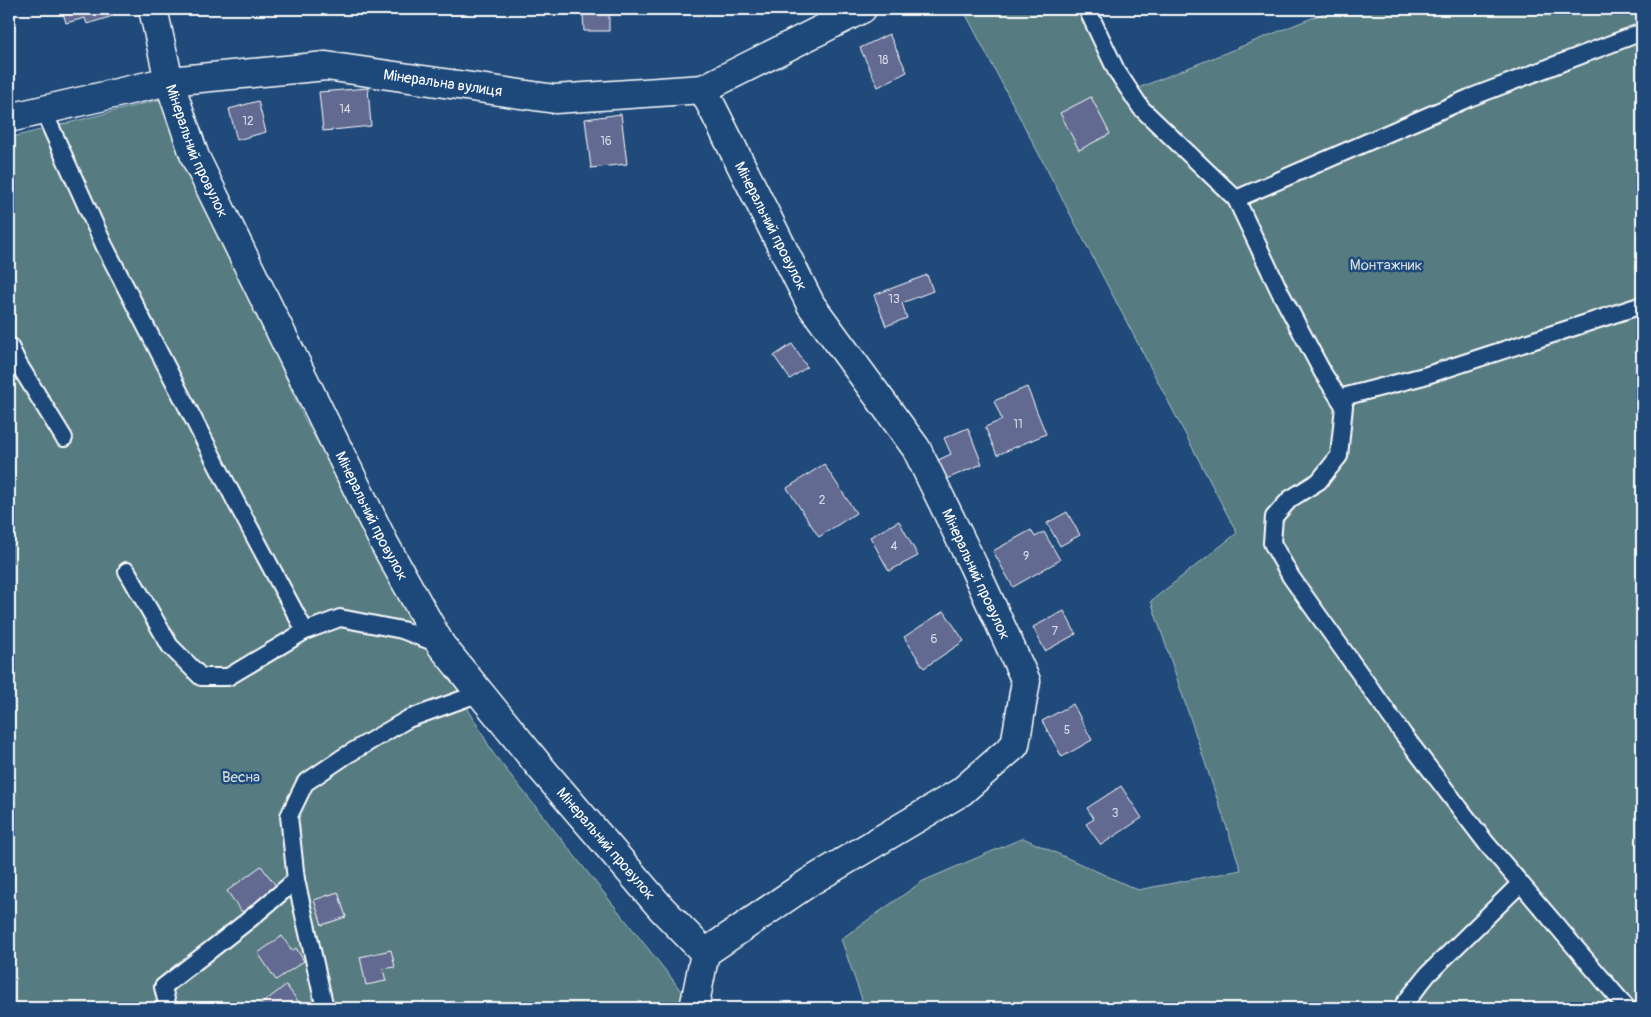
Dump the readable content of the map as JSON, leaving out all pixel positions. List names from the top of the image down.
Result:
{
  "streets": {
    "street": ["Мінеральна вулиця", "Мінеральний провулок"]
  },
  "crossings": [
    ["Мінеральна вулиця", "Мінеральний провулок"]
  ],
  "parks": ["Монтажник", "Весна"],
  "house_numbers": [
    "18",
    "14",
    "12",
    "16",
    "13",
    "11",
    "2",
    "4",
    "9",
    "7",
    "6",
    "5",
    "3"
  ]
}
